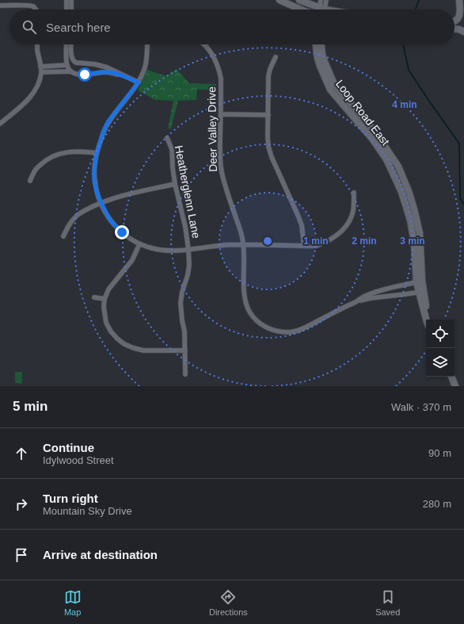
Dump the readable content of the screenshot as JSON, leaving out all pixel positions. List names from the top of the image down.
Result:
{
  "streets": {
    "street": ["Loop Road East", "Deer Valley Drive", "Heatherglenn Lane"]
  },
  "crossings": [
    ["Loop Road East", "Deer Valley Drive"]
  ],
  "page": {
    "search": "Search here",
    "heading": ["5 min", "Walk · 370 m"],
    "list": [
      ["Continue", "Idylwood Street", "90 m"],
      ["Turn right", "Mountain Sky Drive", "280 m"],
      "Arrive at destination"
    ],
    "nav": ["Map", "Directions", "Saved"]
  },
  "rings": [
    "4 min",
    "1 min",
    "2 min",
    "3 min"
  ]
}
